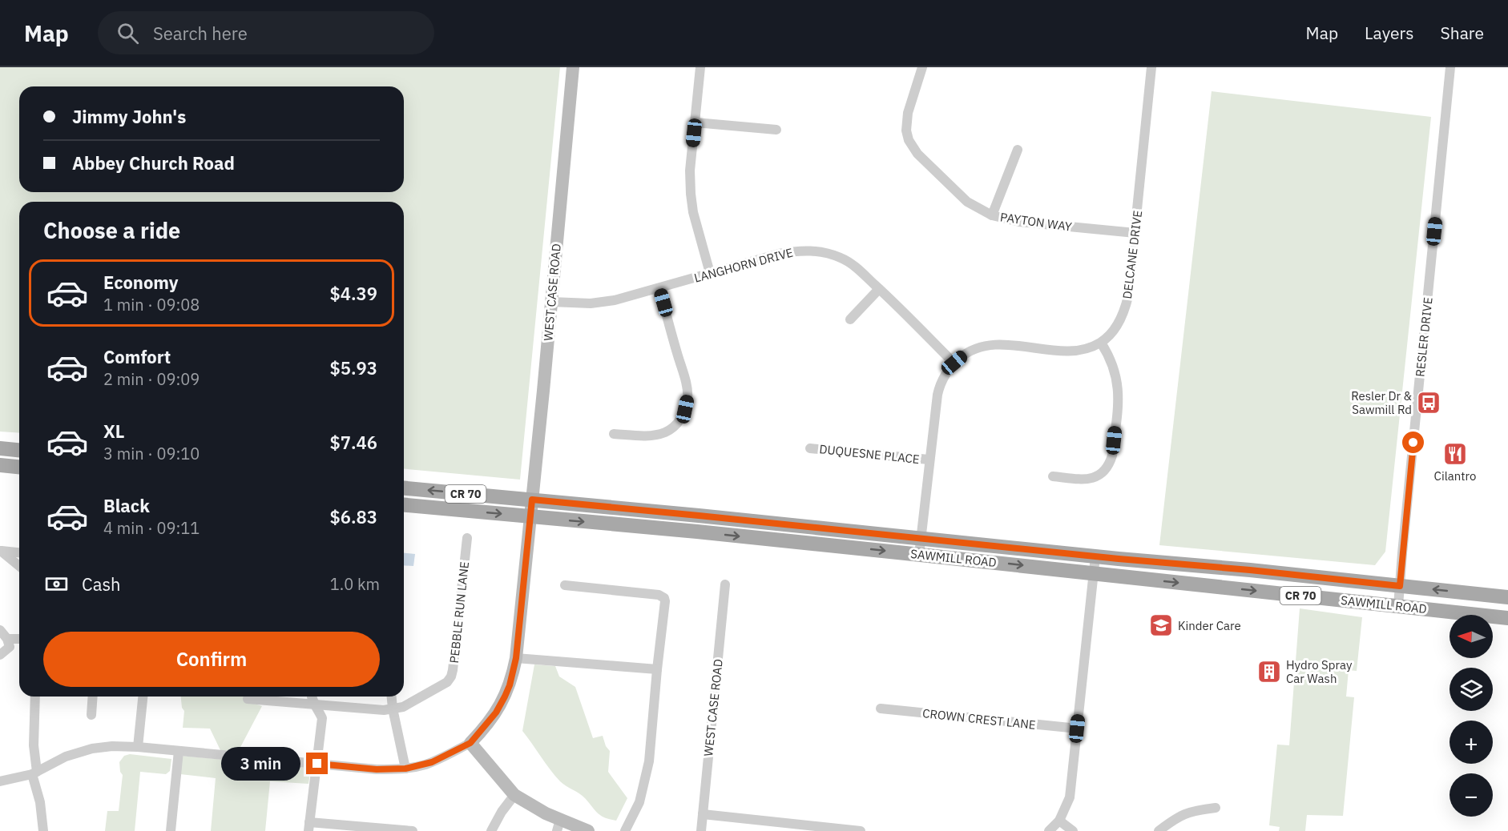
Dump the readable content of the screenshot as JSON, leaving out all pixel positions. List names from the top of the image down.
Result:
{
  "streets": {
    "main road": ["WEST CASE ROAD", "CR 70", "SAWMILL ROAD"],
    "street": [
      "PAYTON WAY",
      "DELCANE DRIVE",
      "LANGHORN DRIVE",
      "RESLER DRIVE",
      "DUQUESNE PLACE",
      "PEBBLE RUN LANE",
      "CROWN CREST LANE"
    ]
  },
  "crossings": [
    ["PAYTON WAY", "DELCANE DRIVE"],
    ["DELCANE DRIVE", "LANGHORN DRIVE"],
    ["DELCANE DRIVE", "DUQUESNE PLACE"],
    ["DELCANE DRIVE", "SAWMILL ROAD"],
    ["LANGHORN DRIVE", "WEST CASE ROAD"],
    ["WEST CASE ROAD", "SAWMILL ROAD"],
    ["RESLER DRIVE", "SAWMILL ROAD"]
  ],
  "places": {
    "bus stop": ["Resler Dr & Sawmill Rd"],
    "restaurant": ["Cilantro"],
    "school or university": ["Kinder Care"],
    "building": ["Hydro Spray Car Wash"]
  },
  "north": "left",
  "page": {
    "header": "Map",
    "search": "Search here",
    "nav": ["Map", "Layers", "Share"],
    "banner": ["Jimmy John's", "Abbey Church Road"],
    "heading": "Choose a ride",
    "list": [
      {
        "name": "Economy",
        "note": "1 min · 09:08",
        "value": "$4.39"
      },
      {
        "name": "Comfort",
        "note": "2 min · 09:09",
        "value": "$5.93"
      },
      {
        "name": "XL",
        "note": "3 min · 09:10",
        "value": "$7.46"
      },
      {
        "name": "Black",
        "note": "4 min · 09:11",
        "value": "$6.83"
      }
    ],
    "pay": ["Cash", "1.0 km"],
    "map_buttons": ["+", "−"],
    "buttons": "Confirm",
    "bubble": "3 min"
  }
}
